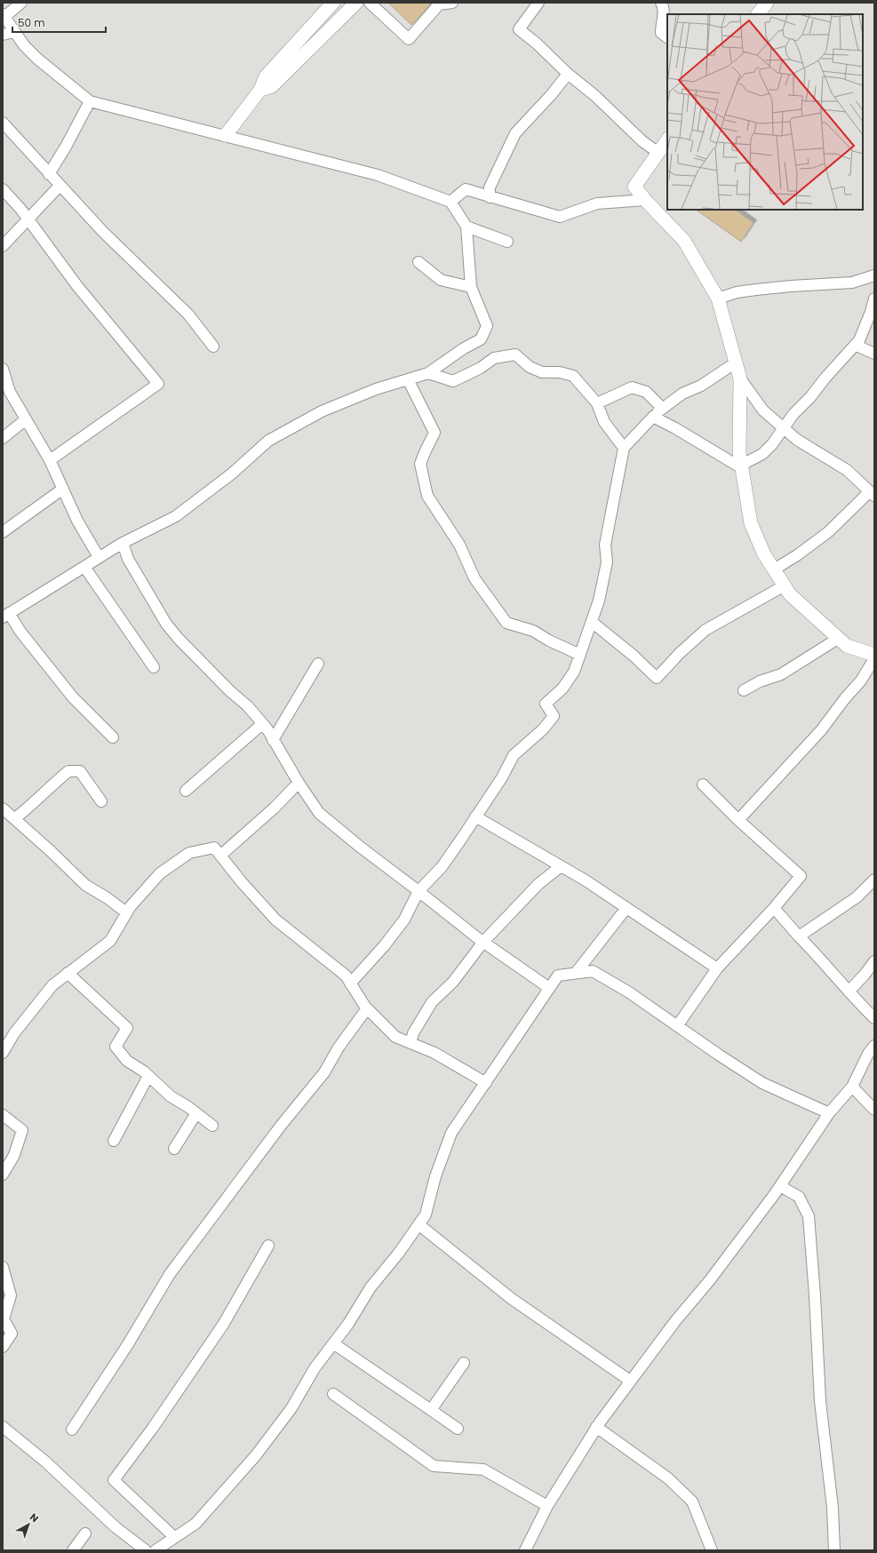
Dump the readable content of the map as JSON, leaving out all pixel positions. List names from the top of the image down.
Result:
{
  "scale_bar": "50 m",
  "north": "top right"
}
